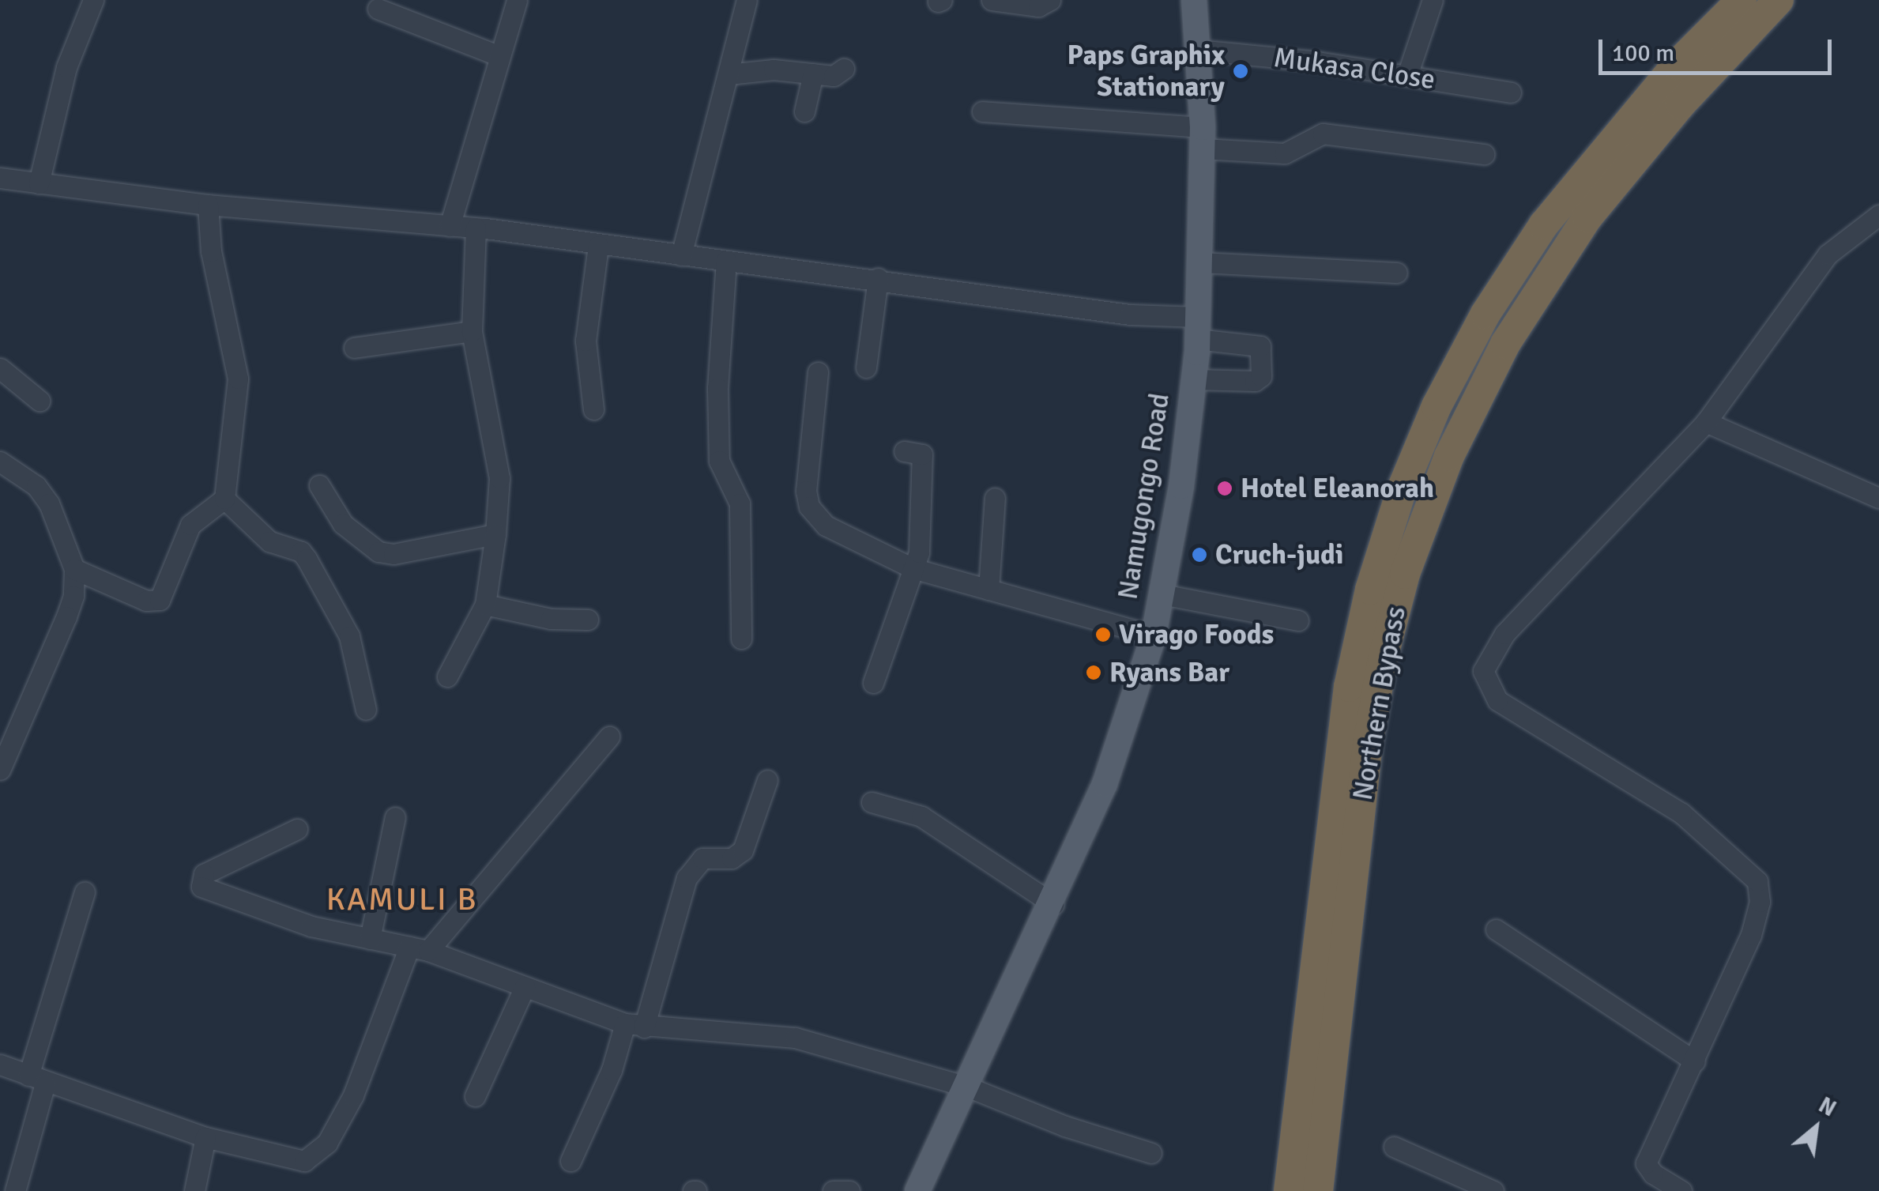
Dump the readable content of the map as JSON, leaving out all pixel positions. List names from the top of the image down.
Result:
{
  "streets": {
    "highway": ["Northern Bypass"],
    "main road": ["Namugongo Road"],
    "street": ["Mukasa Close"]
  },
  "crossings": [
    ["Mukasa Close", "Namugongo Road"]
  ],
  "districts": ["KAMULI B"],
  "places": [
    "Paps Graphix Stationary",
    "Hotel Eleanorah",
    "Cruch-judi",
    "Virago Foods",
    "Ryans Bar"
  ],
  "scale_bar": "100 m",
  "north": "top right"
}
